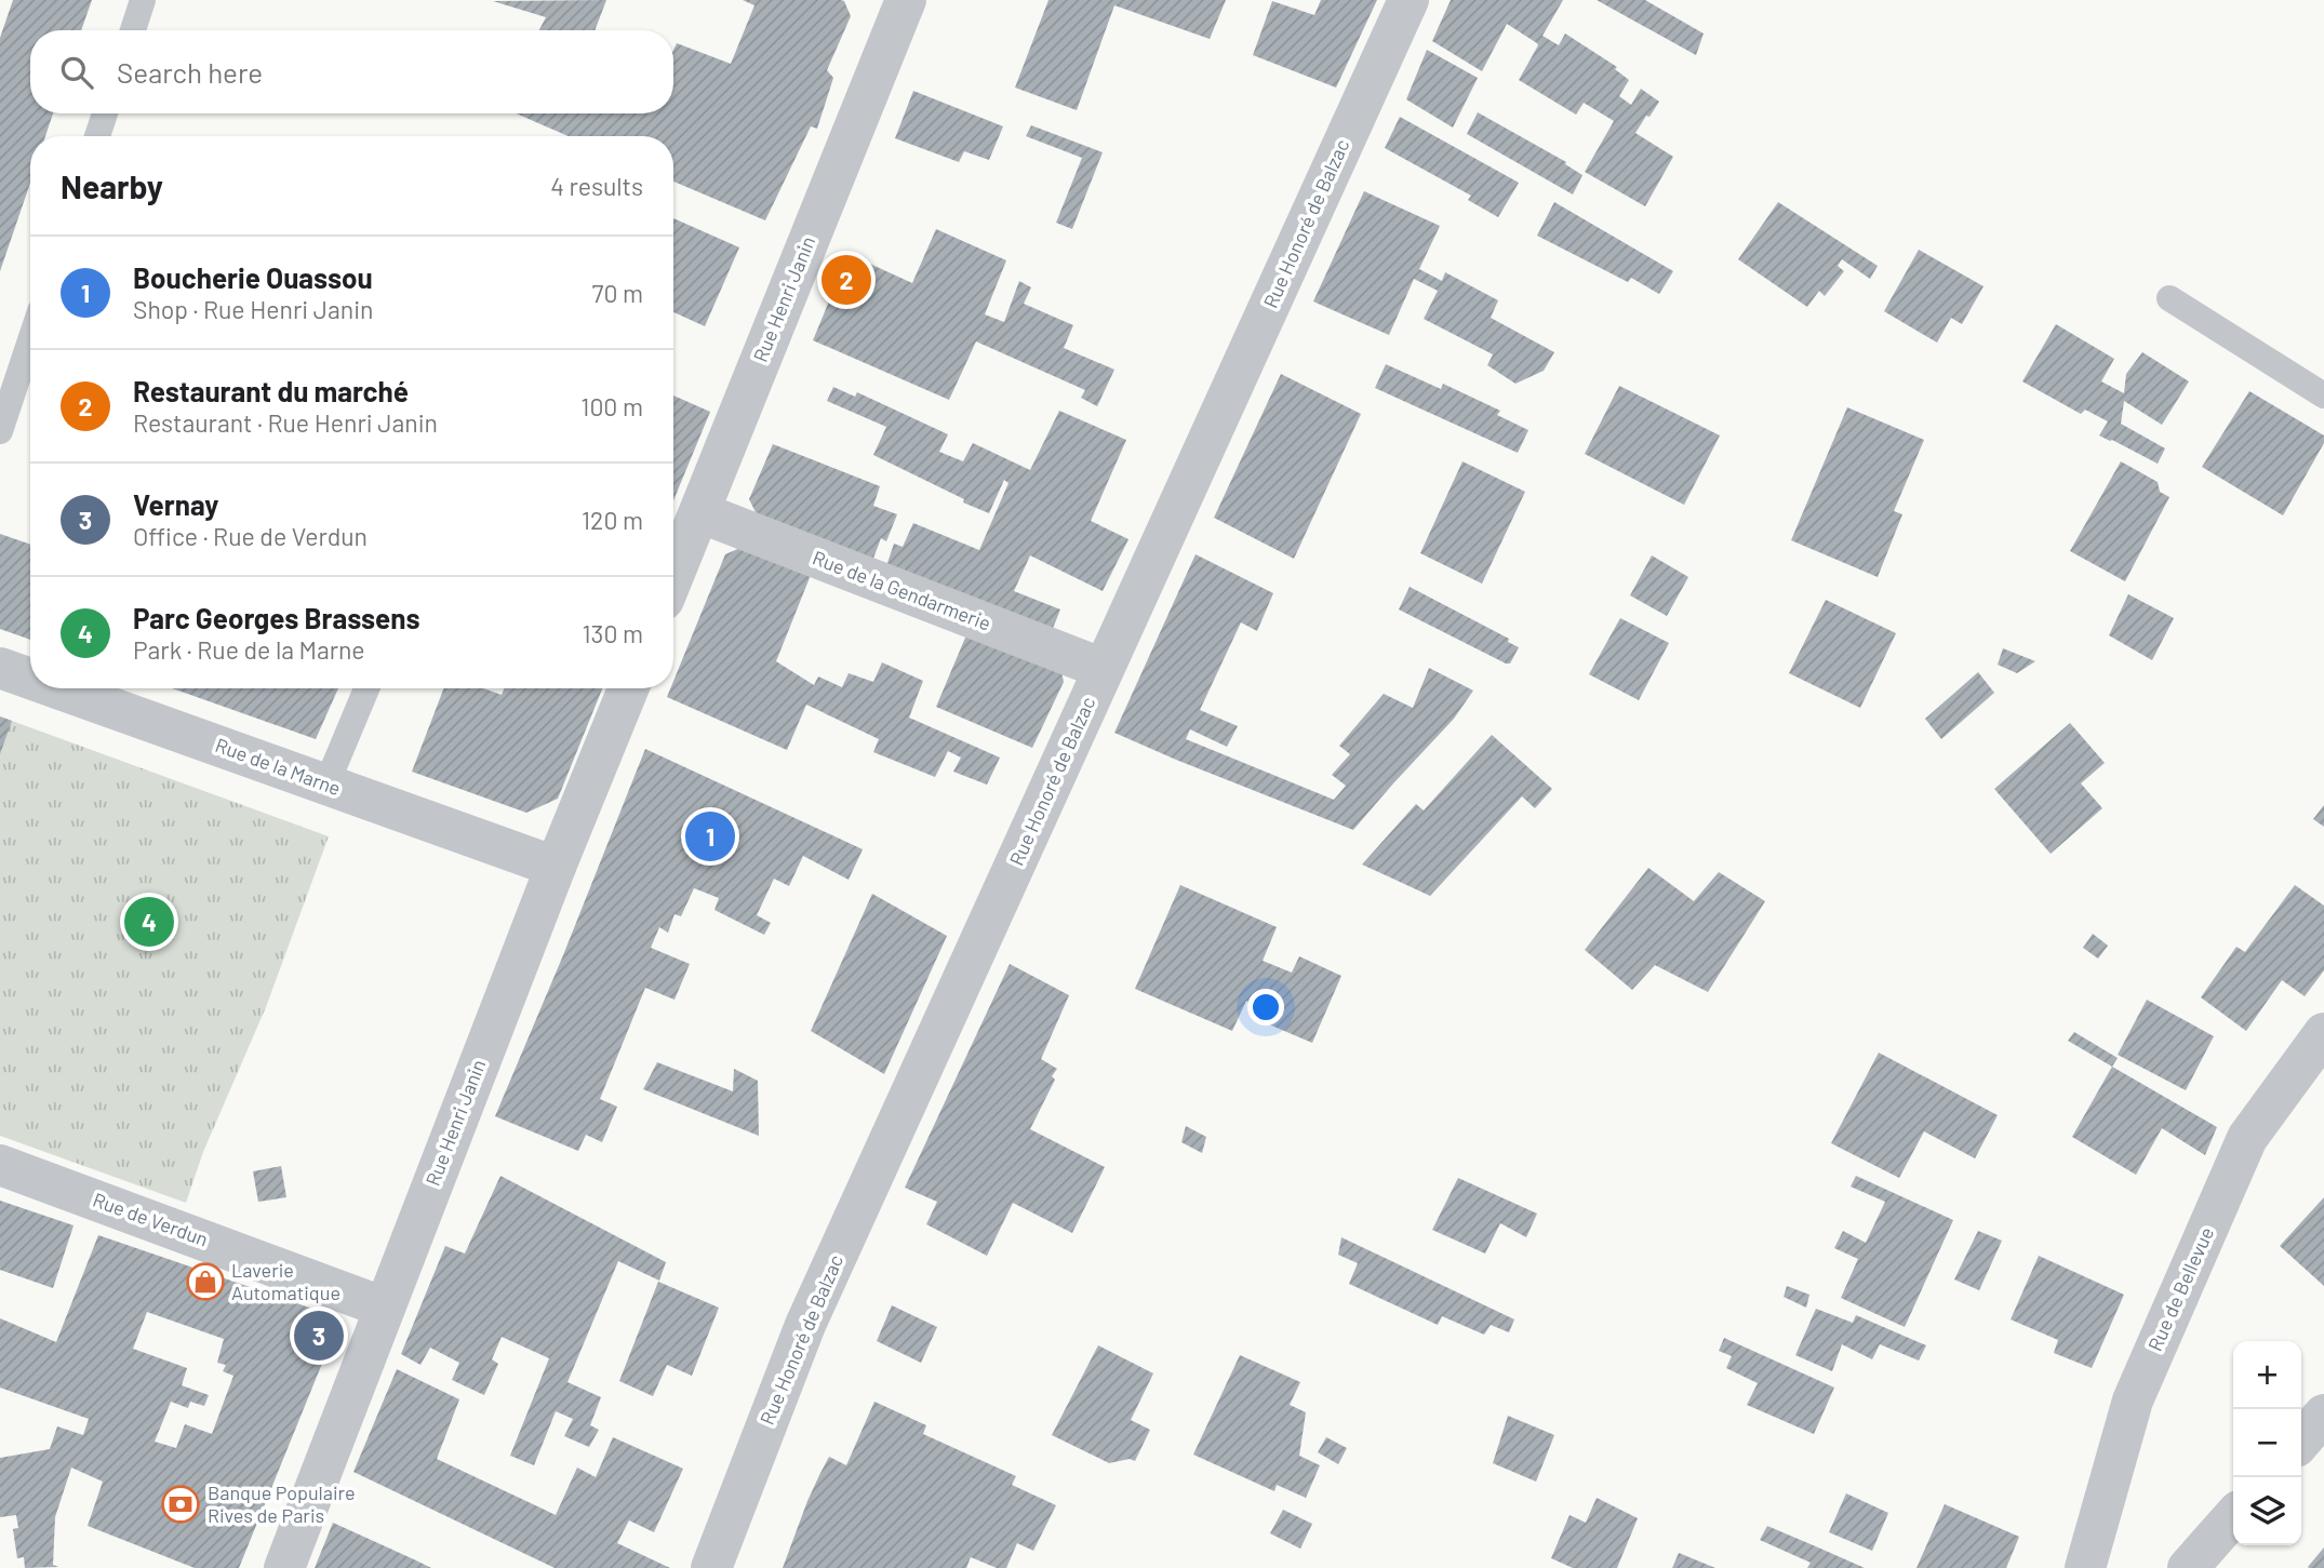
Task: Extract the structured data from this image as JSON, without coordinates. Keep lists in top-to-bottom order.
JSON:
{
  "streets": {
    "street": [
      "Rue Honoré de Balzac",
      "Rue Henri Janin",
      "Rue de la Gendarmerie",
      "Rue de la Marne",
      "Rue de Verdun",
      "Rue de Bellevue"
    ]
  },
  "crossings": [
    ["Rue Honoré de Balzac", "Rue de la Gendarmerie"],
    ["Rue Henri Janin", "Rue de la Gendarmerie"],
    ["Rue Henri Janin", "Rue de la Marne"],
    ["Rue Henri Janin", "Rue de Verdun"]
  ],
  "places": {
    "shop": ["Laverie Automatique"],
    "bank": ["Banque Populaire Rives de Paris"]
  },
  "page": {
    "search": "Search here",
    "heading": ["Nearby", "4 results"],
    "list": [
      {
        "mark": "1",
        "name": "Boucherie Ouassou",
        "note": "Shop · Rue Henri Janin",
        "value": "70 m"
      },
      {
        "mark": "2",
        "name": "Restaurant du marché",
        "note": "Restaurant · Rue Henri Janin",
        "value": "100 m"
      },
      {
        "mark": "3",
        "name": "Vernay",
        "note": "Office · Rue de Verdun",
        "value": "120 m"
      },
      {
        "mark": "4",
        "name": "Parc Georges Brassens",
        "note": "Park · Rue de la Marne",
        "value": "130 m"
      }
    ],
    "pins": [
      "2",
      "1",
      "4",
      "3"
    ],
    "map_buttons": ["+", "−"]
  }
}
